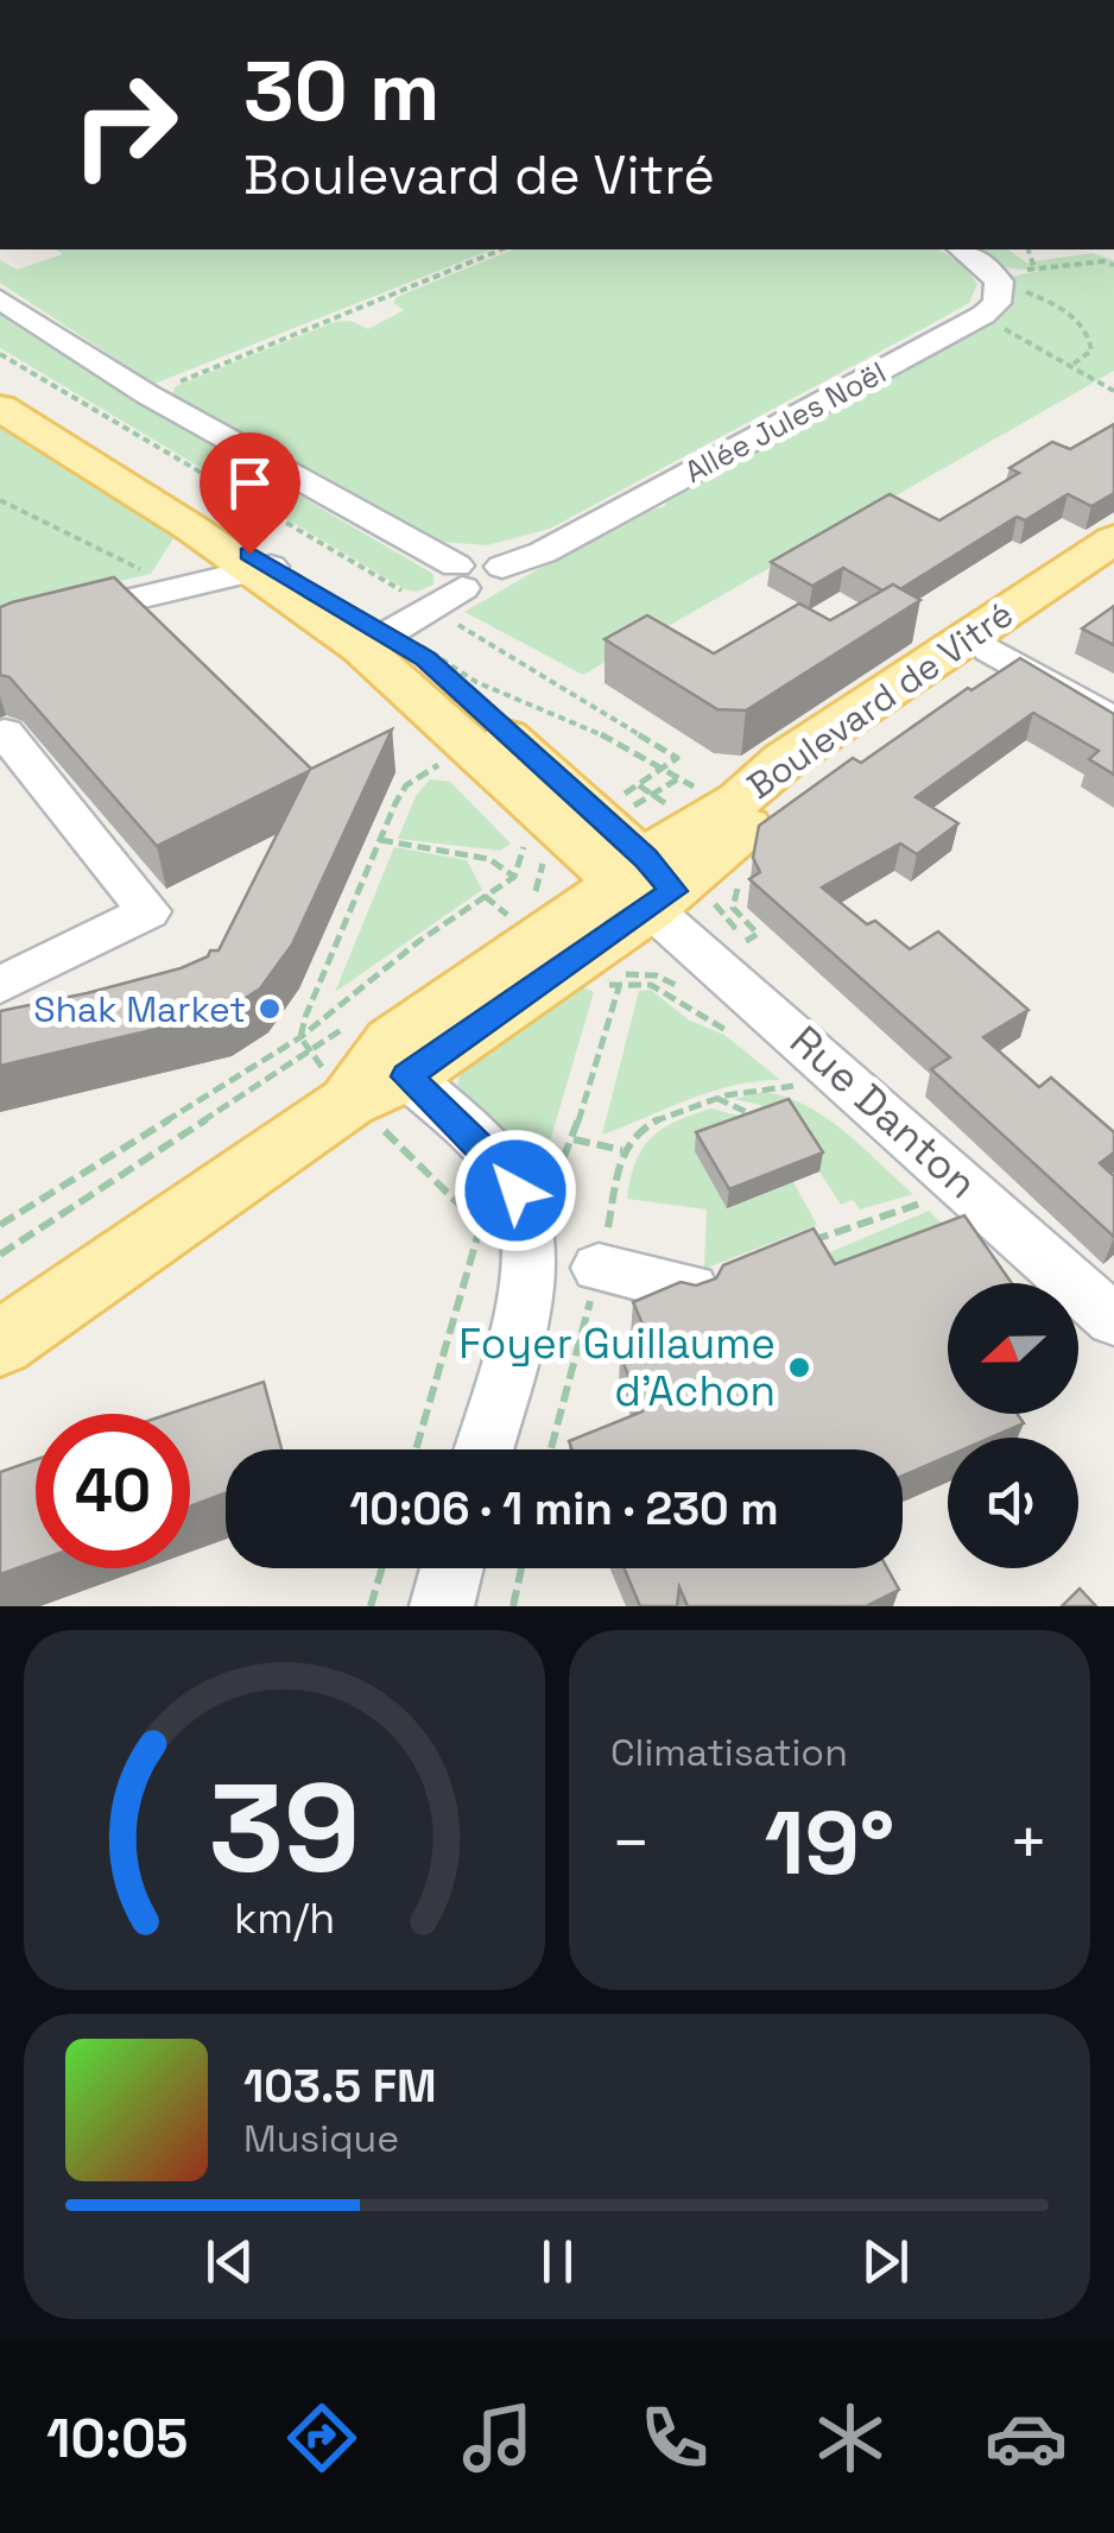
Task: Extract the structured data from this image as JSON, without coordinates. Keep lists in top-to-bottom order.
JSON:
{
  "streets": {
    "main road": ["Boulevard de Vitré"],
    "street": ["Allée Jules Noël", "Rue Danton"]
  },
  "crossings": [
    ["Boulevard de Vitré", "Rue Danton"]
  ],
  "places": ["Shak Market", "Foyer Guillaume d'Achon"],
  "north": "left",
  "page": {
    "turn": ["30 m", "Boulevard de Vitré"],
    "limit": "40",
    "trip": "10:06 · 1 min · 230 m",
    "tile": "Climatisation",
    "heat": ["−", "19°", "+"],
    "song": ["103.5 FM", "Musique"],
    "tabs": "10:05",
    "gauge": ["39", "km/h"]
  }
}
